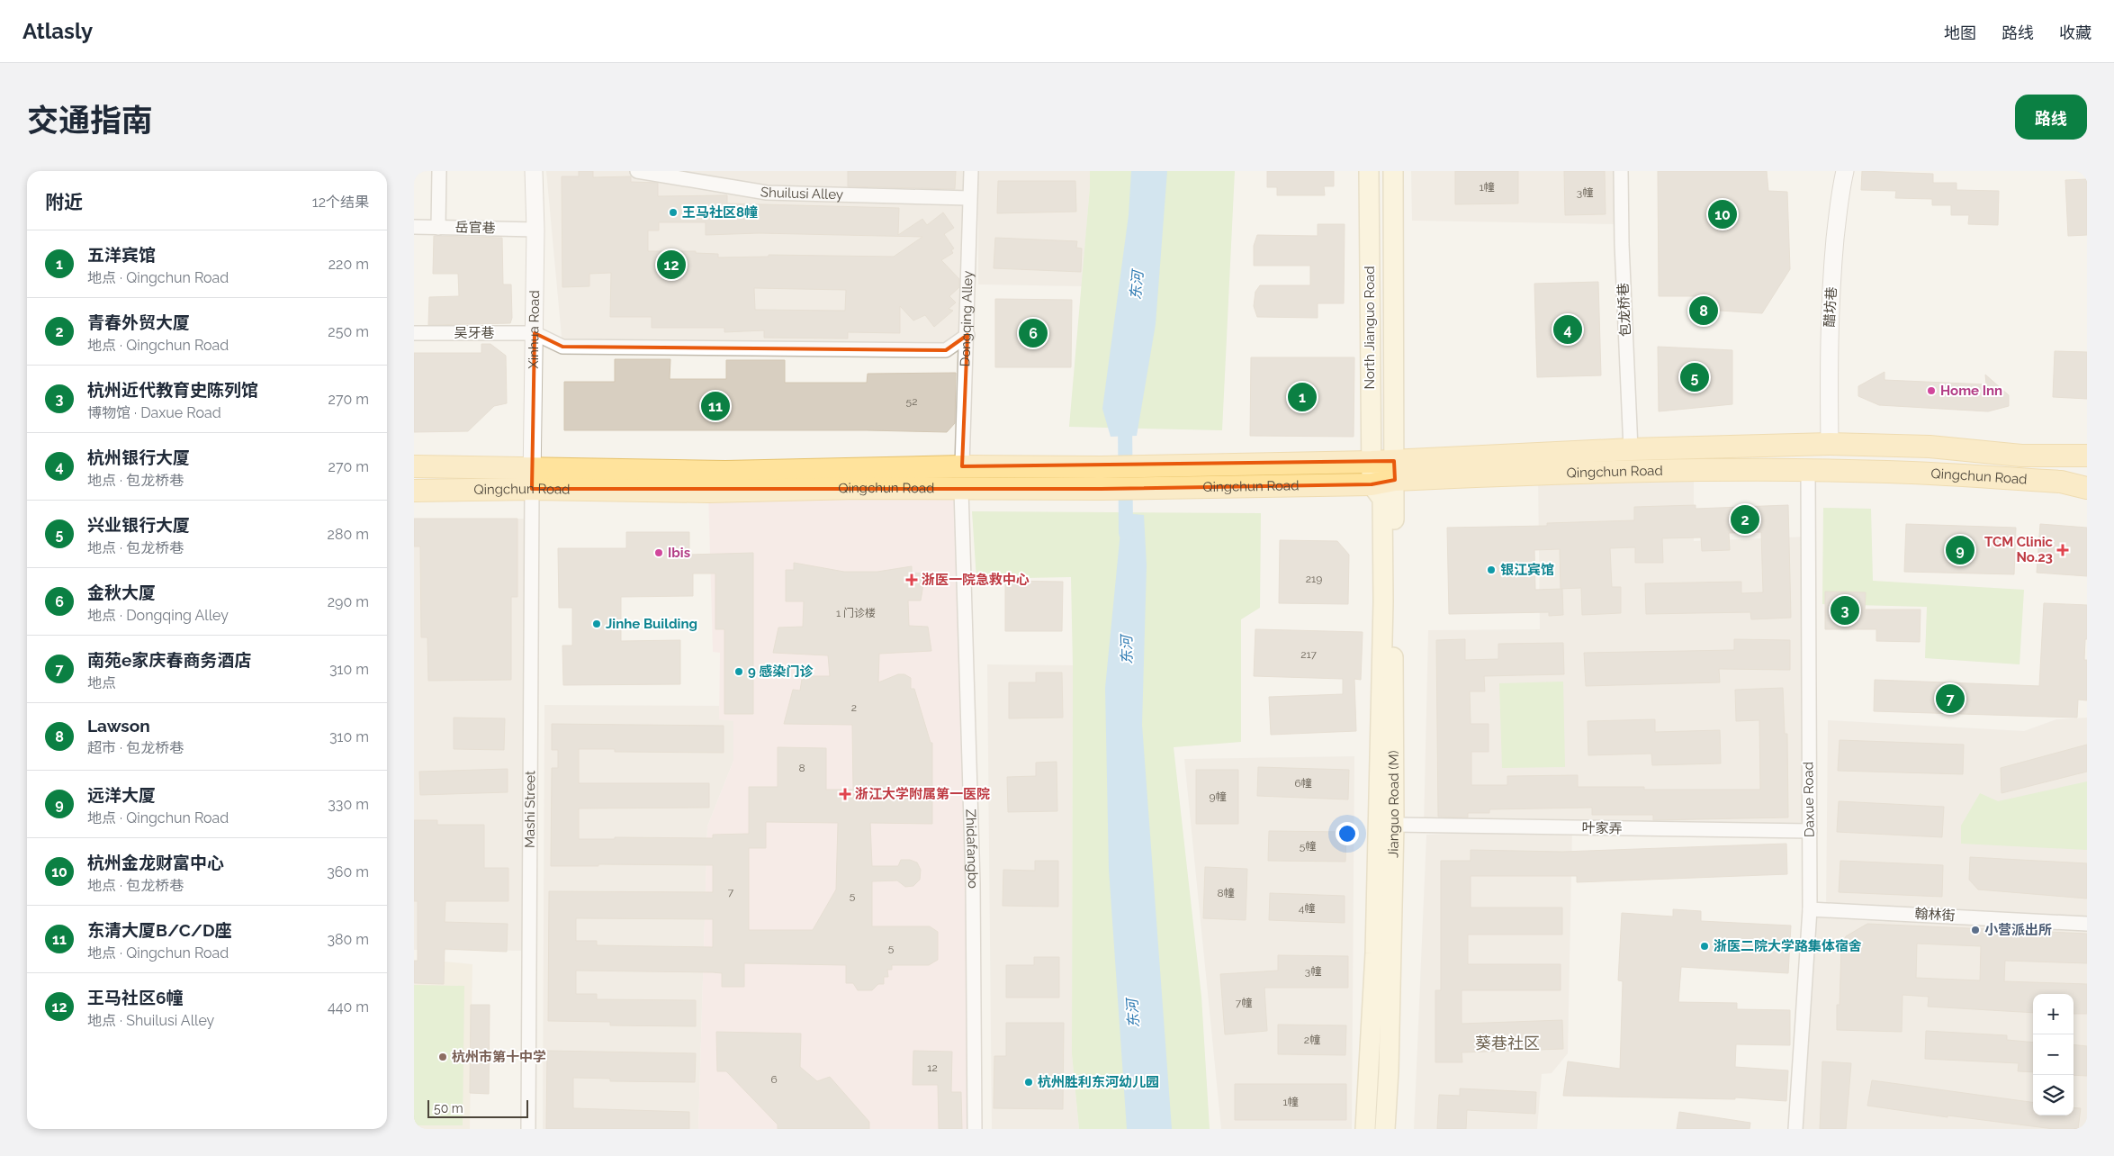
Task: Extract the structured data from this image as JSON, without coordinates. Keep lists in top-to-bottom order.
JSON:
{
  "streets": {
    "main road": ["North Jianguo Road", "Qingchun Road", "Jianguo Road (M)"],
    "street": [
      "Shuilusi Alley",
      "岳官巷",
      "醋坊巷",
      "包龙桥巷",
      "Dongqing Alley",
      "Xinhua Road",
      "吴牙巷",
      "Daxue Road",
      "Mashi Street",
      "叶家弄",
      "Zhidafangbo",
      "翰林街"
    ]
  },
  "crossings": [
    ["Shuilusi Alley", "Dongqing Alley"],
    ["岳官巷", "Xinhua Road"],
    ["醋坊巷", "Qingchun Road"],
    ["包龙桥巷", "Qingchun Road"],
    ["Dongqing Alley", "Qingchun Road"],
    ["North Jianguo Road", "Qingchun Road"],
    ["North Jianguo Road", "Jianguo Road (M)"],
    ["Xinhua Road", "吴牙巷"],
    ["Xinhua Road", "Qingchun Road"],
    ["Xinhua Road", "Mashi Street"],
    ["Qingchun Road", "Daxue Road"],
    ["Qingchun Road", "Jianguo Road (M)"],
    ["Qingchun Road", "Mashi Street"],
    ["Qingchun Road", "Zhidafangbo"],
    ["Daxue Road", "叶家弄"],
    ["Daxue Road", "翰林街"],
    ["Jianguo Road (M)", "叶家弄"]
  ],
  "districts": ["葵巷社区"],
  "water": ["东河"],
  "places": {
    "other": [
      "王马社区8幢",
      "Home Inn",
      "Ibis",
      "银江宾馆",
      "Jinhe Building",
      "9 感染门诊",
      "小营派出所",
      "浙医二院大学路集体宿舍",
      "杭州市第十中学",
      "杭州胜利东河幼儿园"
    ],
    "health": ["TCM Clinic No.23", "浙医一院急救中心", "浙江大学附属第一医院"]
  },
  "house_numbers": [
    "1幢",
    "3幢",
    "52",
    "219",
    "1 门诊楼",
    "217",
    "2",
    "8",
    "6幢",
    "9幢",
    "5幢",
    "7",
    "8幢",
    "5",
    "4幢",
    "5",
    "3幢",
    "7幢",
    "2幢",
    "12",
    "6",
    "1幢"
  ],
  "scale_bar": "50 m",
  "page": {
    "header": "Atlasly",
    "nav": ["地图", "路线", "收藏"],
    "title": "交通指南",
    "buttons": "路线",
    "heading": ["附近", "12个结果"],
    "pins": [
      "10",
      "12",
      "8",
      "4",
      "6",
      "5",
      "1",
      "11",
      "2",
      "9",
      "3",
      "7"
    ],
    "list": [
      {
        "mark": "1",
        "name": "五洋宾馆",
        "note": "地点 · Qingchun Road",
        "value": "220 m"
      },
      {
        "mark": "2",
        "name": "青春外贸大厦",
        "note": "地点 · Qingchun Road",
        "value": "250 m"
      },
      {
        "mark": "3",
        "name": "杭州近代教育史陈列馆",
        "note": "博物馆 · Daxue Road",
        "value": "270 m"
      },
      {
        "mark": "4",
        "name": "杭州银行大厦",
        "note": "地点 · 包龙桥巷",
        "value": "270 m"
      },
      {
        "mark": "5",
        "name": "兴业银行大厦",
        "note": "地点 · 包龙桥巷",
        "value": "280 m"
      },
      {
        "mark": "6",
        "name": "金秋大厦",
        "note": "地点 · Dongqing Alley",
        "value": "290 m"
      },
      {
        "mark": "7",
        "name": "南苑e家庆春商务酒店",
        "note": "地点",
        "value": "310 m"
      },
      {
        "mark": "8",
        "name": "Lawson",
        "note": "超市 · 包龙桥巷",
        "value": "310 m"
      },
      {
        "mark": "9",
        "name": "远洋大厦",
        "note": "地点 · Qingchun Road",
        "value": "330 m"
      },
      {
        "mark": "10",
        "name": "杭州金龙财富中心",
        "note": "地点 · 包龙桥巷",
        "value": "360 m"
      },
      {
        "mark": "11",
        "name": "东清大厦B/C/D座",
        "note": "地点 · Qingchun Road",
        "value": "380 m"
      },
      {
        "mark": "12",
        "name": "王马社区6幢",
        "note": "地点 · Shuilusi Alley",
        "value": "440 m"
      }
    ],
    "map_buttons": ["+", "−"],
    "scale": "50 m"
  }
}
